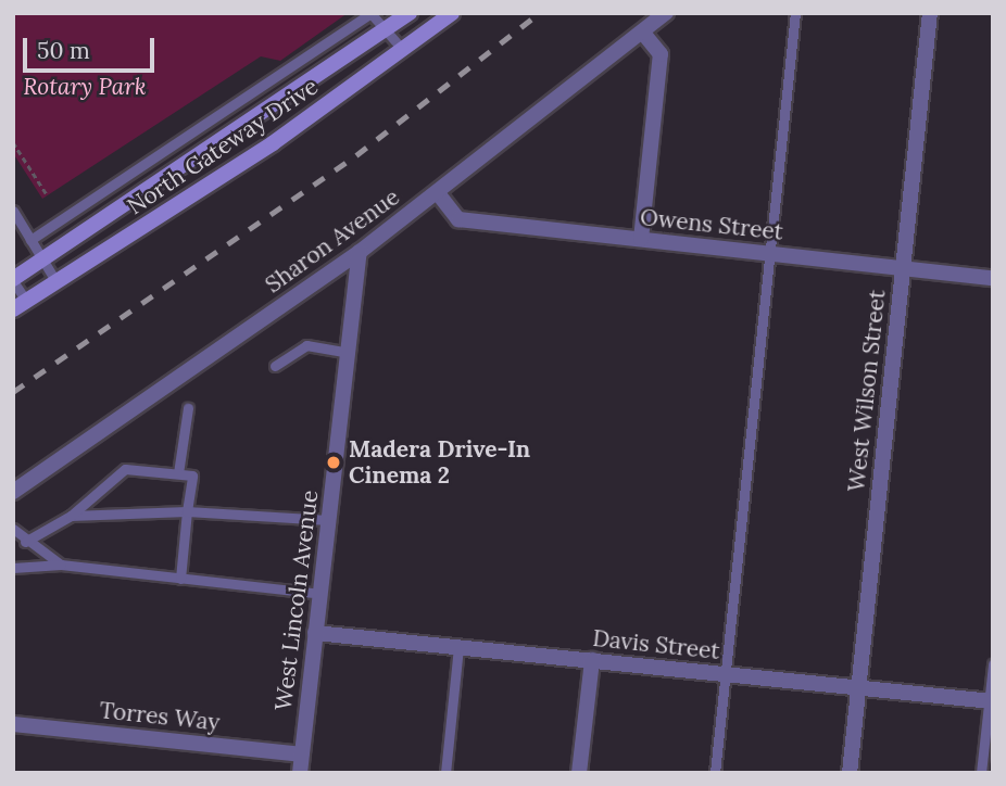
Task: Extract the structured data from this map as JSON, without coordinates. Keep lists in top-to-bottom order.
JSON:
{
  "streets": {
    "main road": ["North Gateway Drive"],
    "street": [
      "Owens Street",
      "Sharon Avenue",
      "West Wilson Street",
      "West Lincoln Avenue",
      "Davis Street",
      "Torres Way"
    ]
  },
  "crossings": [
    ["Owens Street", "Sharon Avenue"],
    ["Owens Street", "West Wilson Street"],
    ["Sharon Avenue", "West Lincoln Avenue"],
    ["West Wilson Street", "Davis Street"],
    ["West Lincoln Avenue", "Davis Street"],
    ["West Lincoln Avenue", "Torres Way"]
  ],
  "parks": ["Rotary Park"],
  "places": ["Madera Drive-In Cinema 2"],
  "scale_bar": "50 m"
}
